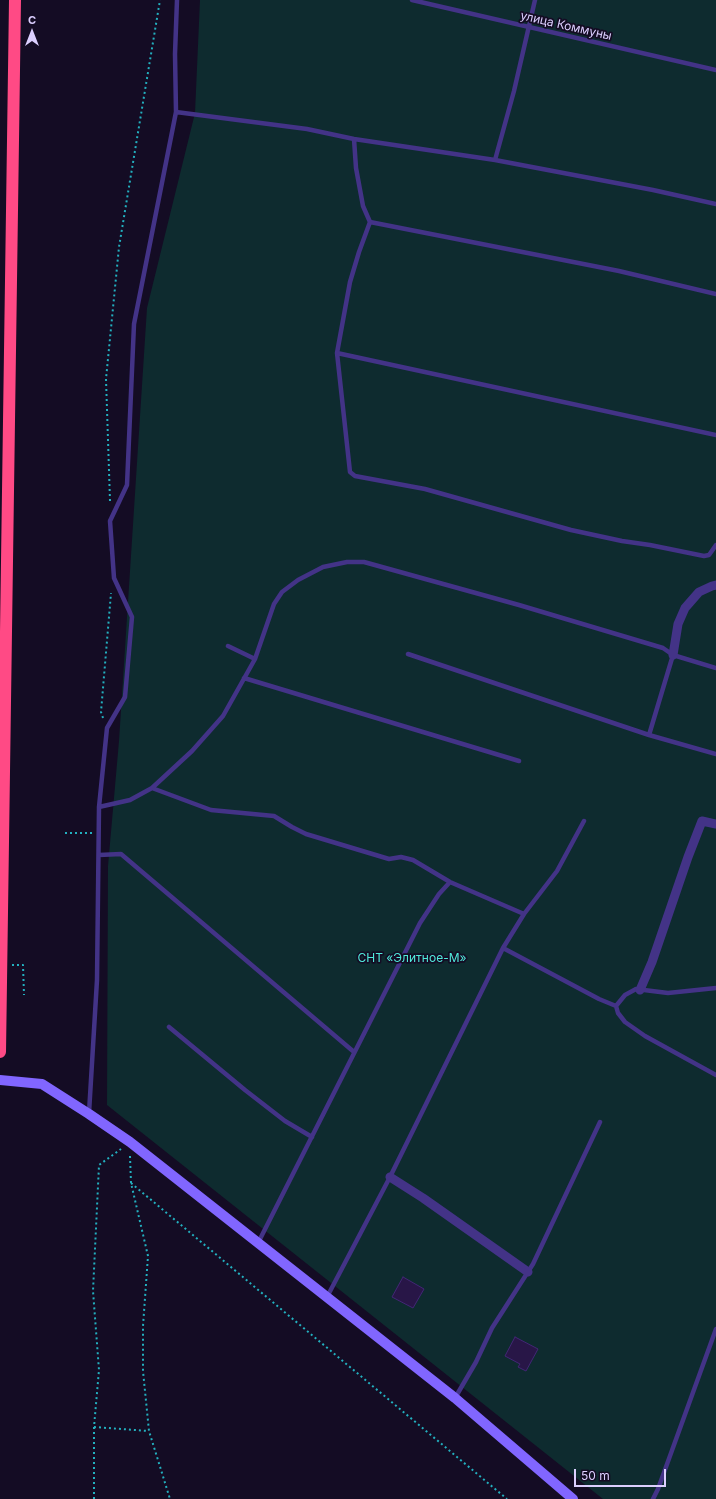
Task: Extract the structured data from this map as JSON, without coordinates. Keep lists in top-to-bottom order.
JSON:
{
  "streets": {
    "lane": ["улица Коммуны"]
  },
  "parks": ["СНТ «Элитное-М»"],
  "scale_bar": "50 m",
  "north": "top"
}
